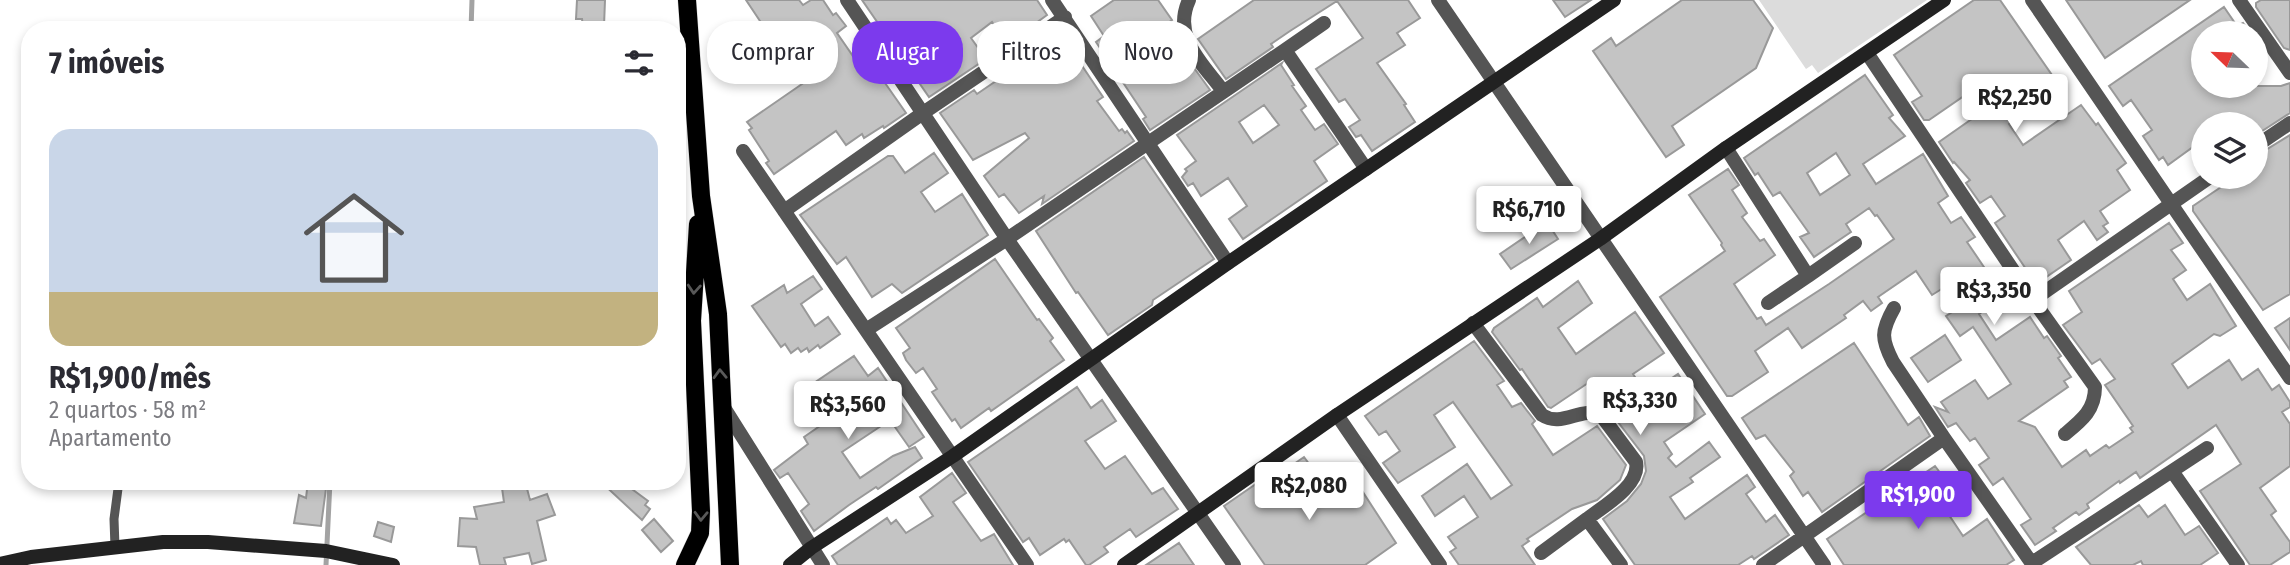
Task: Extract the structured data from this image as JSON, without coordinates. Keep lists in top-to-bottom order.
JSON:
{
  "north": "top left",
  "page": {
    "chip": [
      "Comprar",
      "Alugar",
      "Filtros",
      "Novo"
    ],
    "heading": "7 imóveis",
    "price": [
      "R$2,250",
      "R$6,710",
      "R$3,350",
      "R$3,330",
      "R$3,560",
      "R$2,080",
      "R$1,900"
    ],
    "list": [
      {
        "name": "R$1,900/mês",
        "note": "2 quartos · 58 m² · Apartamento"
      }
    ]
  }
}
